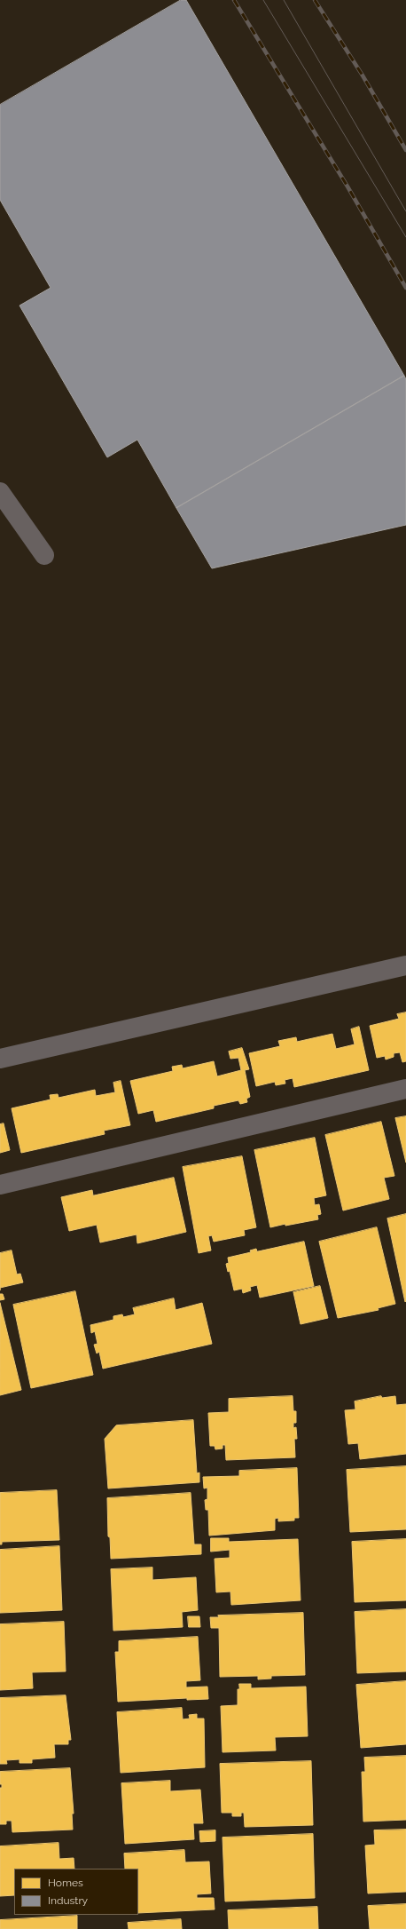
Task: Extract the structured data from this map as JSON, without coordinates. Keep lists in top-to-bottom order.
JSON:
{
  "legend": ["Homes", "Industry"]
}
